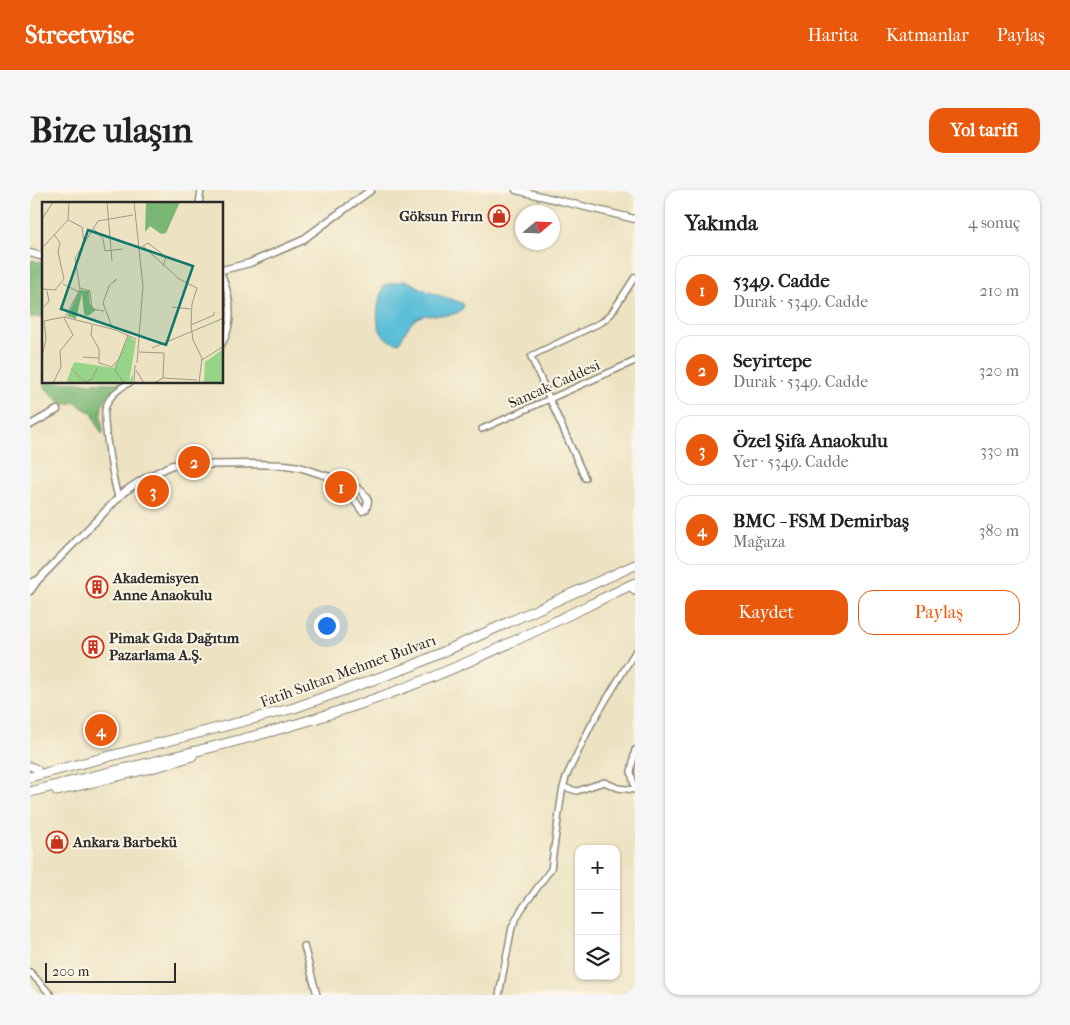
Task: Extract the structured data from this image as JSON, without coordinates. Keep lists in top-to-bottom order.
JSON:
{
  "streets": {
    "highway": ["Fatih Sultan Mehmet Bulvarı"],
    "street": ["Sancak Caddesi"]
  },
  "places": {
    "shop": ["Göksun Fırın", "Ankara Barbekü"],
    "building": ["Akademisyen Anne Anaokulu", "Pimak Gıda Dağıtım Pazarlama A.Ş."]
  },
  "scale_bar": "200 m",
  "north": "right",
  "page": {
    "header": "Streetwise",
    "nav": ["Harita", "Katmanlar", "Paylaş"],
    "buttons": [
      "Yol tarifi",
      ["Kaydet", "Paylaş"]
    ],
    "title": "Bize ulaşın",
    "heading": ["Yakında", "4 sonuç"],
    "list": [
      {
        "mark": "1",
        "name": "5349. Cadde",
        "note": "Durak · 5349. Cadde",
        "value": "210 m"
      },
      {
        "mark": "2",
        "name": "Seyirtepe",
        "note": "Durak · 5349. Cadde",
        "value": "320 m"
      },
      {
        "mark": "3",
        "name": "Özel Şifa Anaokulu",
        "note": "Yer · 5349. Cadde",
        "value": "330 m"
      },
      {
        "mark": "4",
        "name": "BMC - FSM Demirbaş",
        "note": "Mağaza",
        "value": "380 m"
      }
    ],
    "pins": [
      "2",
      "1",
      "3",
      "4"
    ],
    "map_buttons": ["+", "−"],
    "scale": "200 m"
  }
}
